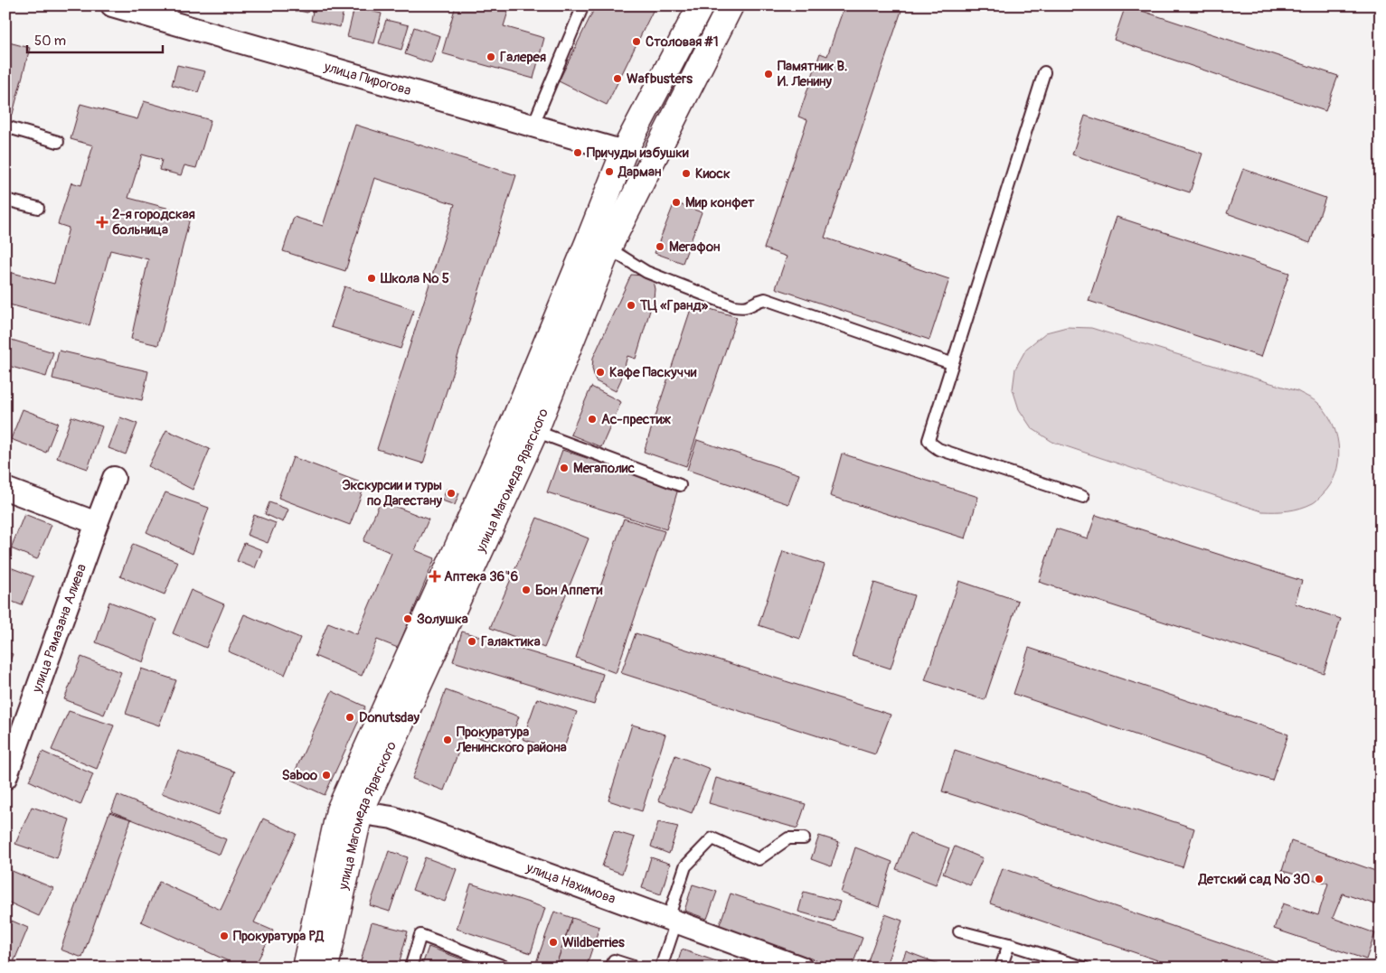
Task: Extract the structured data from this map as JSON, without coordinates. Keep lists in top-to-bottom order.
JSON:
{
  "streets": {
    "main road": ["улица Магомеда Ярагского"],
    "street": ["улица Пирогова", "улица Рамазана Алиева", "улица Нахимова"]
  },
  "crossings": [
    ["улица Пирогова", "улица Магомеда Ярагского"],
    ["улица Магомеда Ярагского", "улица Нахимова"]
  ],
  "places": {
    "other": [
      "Столовая #1",
      "Галерея",
      "Памятник В. И. Ленину",
      "Wafbusters",
      "Причуды избушки",
      "Дарман",
      "Киоск",
      "Мир конфет",
      "Мегафон",
      "Школа № 5",
      "ТЦ «Гранд»",
      "Кафе Паскуччи",
      "Ас-престиж",
      "Мегаполис",
      "Экскурсии и туры по Дагестану",
      "Бон Аппети",
      "Золушка",
      "Галактика",
      "Donutsday",
      "Прокуратура Ленинского района",
      "Saboo",
      "Детский сад № 30",
      "Прокуратура РД",
      "Wildberries"
    ],
    "health": ["2-я городская больница", "Аптека 36\"6"]
  },
  "scale_bar": "50 m"
}
